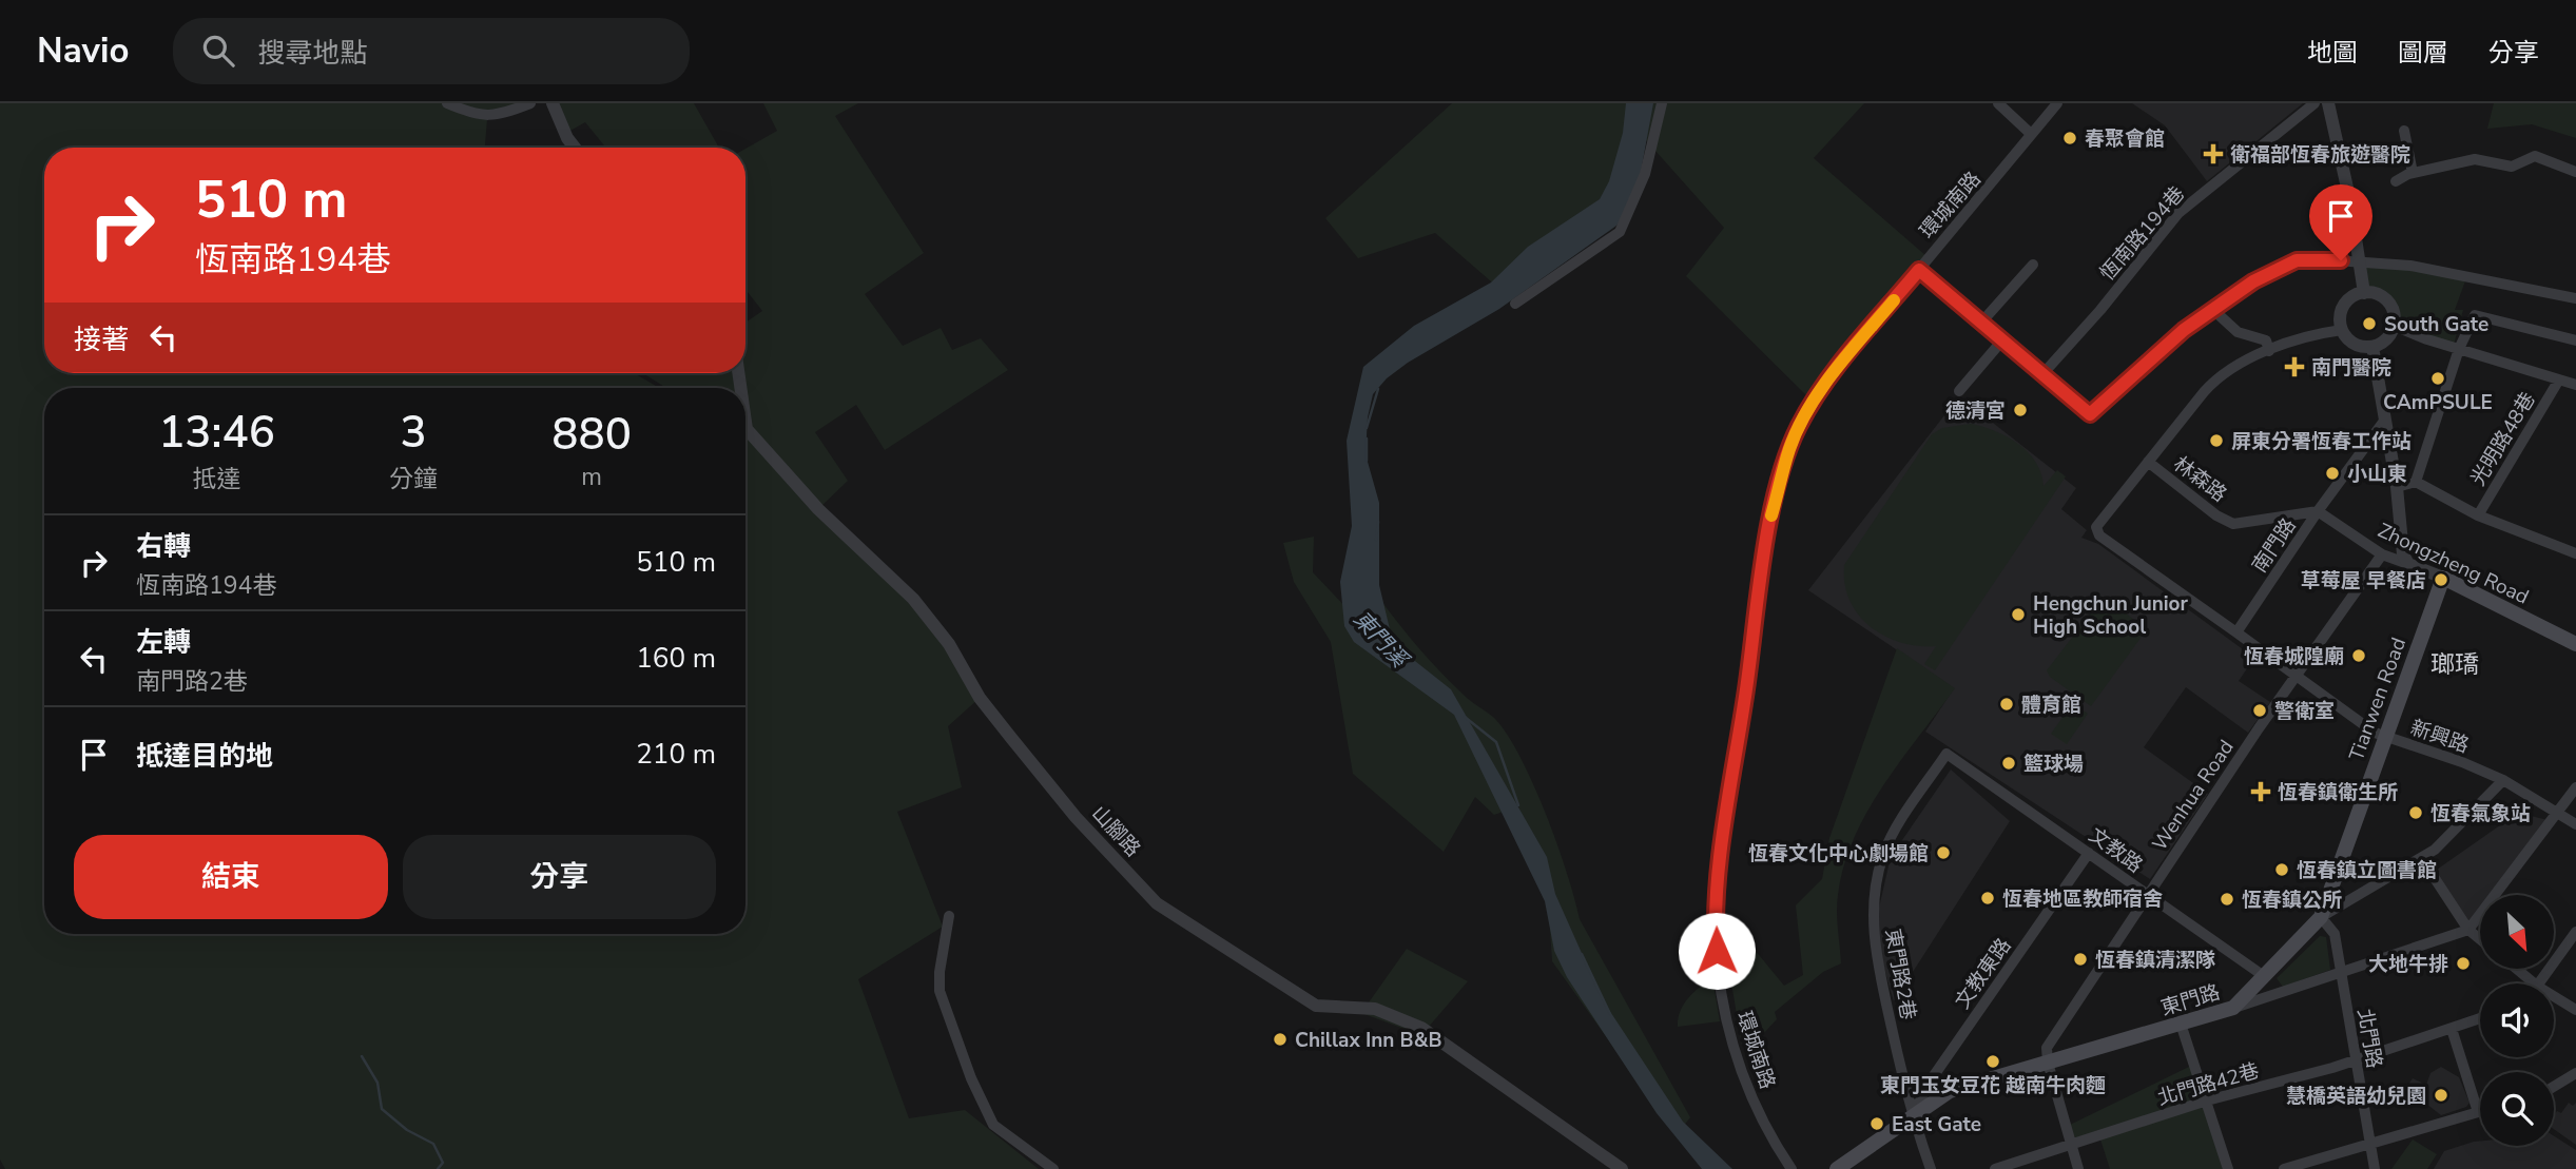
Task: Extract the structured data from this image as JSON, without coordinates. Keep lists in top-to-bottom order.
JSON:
{
  "streets": {
    "main road": ["Zhongzheng Road", "Tianwen Road", "東門路"],
    "street": [
      "環城南路",
      "恆南路194巷",
      "光明路48巷",
      "林森路",
      "南門路",
      "新興路",
      "Wenhua Road",
      "山腳路",
      "文教路",
      "文教東路",
      "東門路2巷",
      "北門路",
      "北門路42巷"
    ]
  },
  "crossings": [
    ["林森路", "南門路"],
    ["林森路", "Zhongzheng Road"],
    ["南門路", "Zhongzheng Road"],
    ["Zhongzheng Road", "Tianwen Road"],
    ["Zhongzheng Road", "Wenhua Road"],
    ["Tianwen Road", "新興路"],
    ["Tianwen Road", "東門路"],
    ["Tianwen Road", "北門路"],
    ["新興路", "Wenhua Road"],
    ["新興路", "東門路"],
    ["Wenhua Road", "文教路"],
    ["Wenhua Road", "東門路"],
    ["文教路", "文教東路"],
    ["文教路", "東門路2巷"],
    ["文教路", "東門路"],
    ["文教東路", "東門路2巷"],
    ["文教東路", "東門路"],
    ["東門路2巷", "東門路"],
    ["東門路", "北門路"],
    ["北門路", "北門路42巷"]
  ],
  "districts": ["瑯𤩝"],
  "water": ["東門溪"],
  "places": {
    "other": [
      "春聚會館",
      "South Gate",
      "CAmPSULE",
      "德清宮",
      "屏東分署恆春工作站",
      "小山東",
      "草莓屋 早餐店",
      "Hengchun Junior High School",
      "恆春城隍廟",
      "體育館",
      "警衛室",
      "籃球場",
      "恆春氣象站",
      "恆春文化中心劇場館",
      "恆春鎮立圖書館",
      "恆春地區教師宿舍",
      "恆春鎮公所",
      "恆春鎮清潔隊",
      "大地牛排",
      "Chillax Inn B&B",
      "東門玉女豆花 越南牛肉麵",
      "慧橋英語幼兒園",
      "East Gate"
    ],
    "health": ["衛福部恆春旅遊醫院", "南門醫院", "恆春鎮衛生所"]
  },
  "north": "bottom right",
  "page": {
    "header": "Navio",
    "search": "搜尋地點",
    "nav": ["地圖", "圖層", "分享"],
    "turn": ["510 m", "恆南路194巷"],
    "then": "接著",
    "eta": [
      "13:46",
      "抵達",
      "3",
      "分鐘",
      "880",
      "m"
    ],
    "list": [
      {
        "name": "右轉",
        "note": "恆南路194巷",
        "value": "510 m"
      },
      {
        "name": "左轉",
        "note": "南門路2巷",
        "value": "160 m"
      },
      {
        "name": "抵達目的地",
        "value": "210 m"
      }
    ],
    "buttons": ["結束", "分享"]
  }
}
